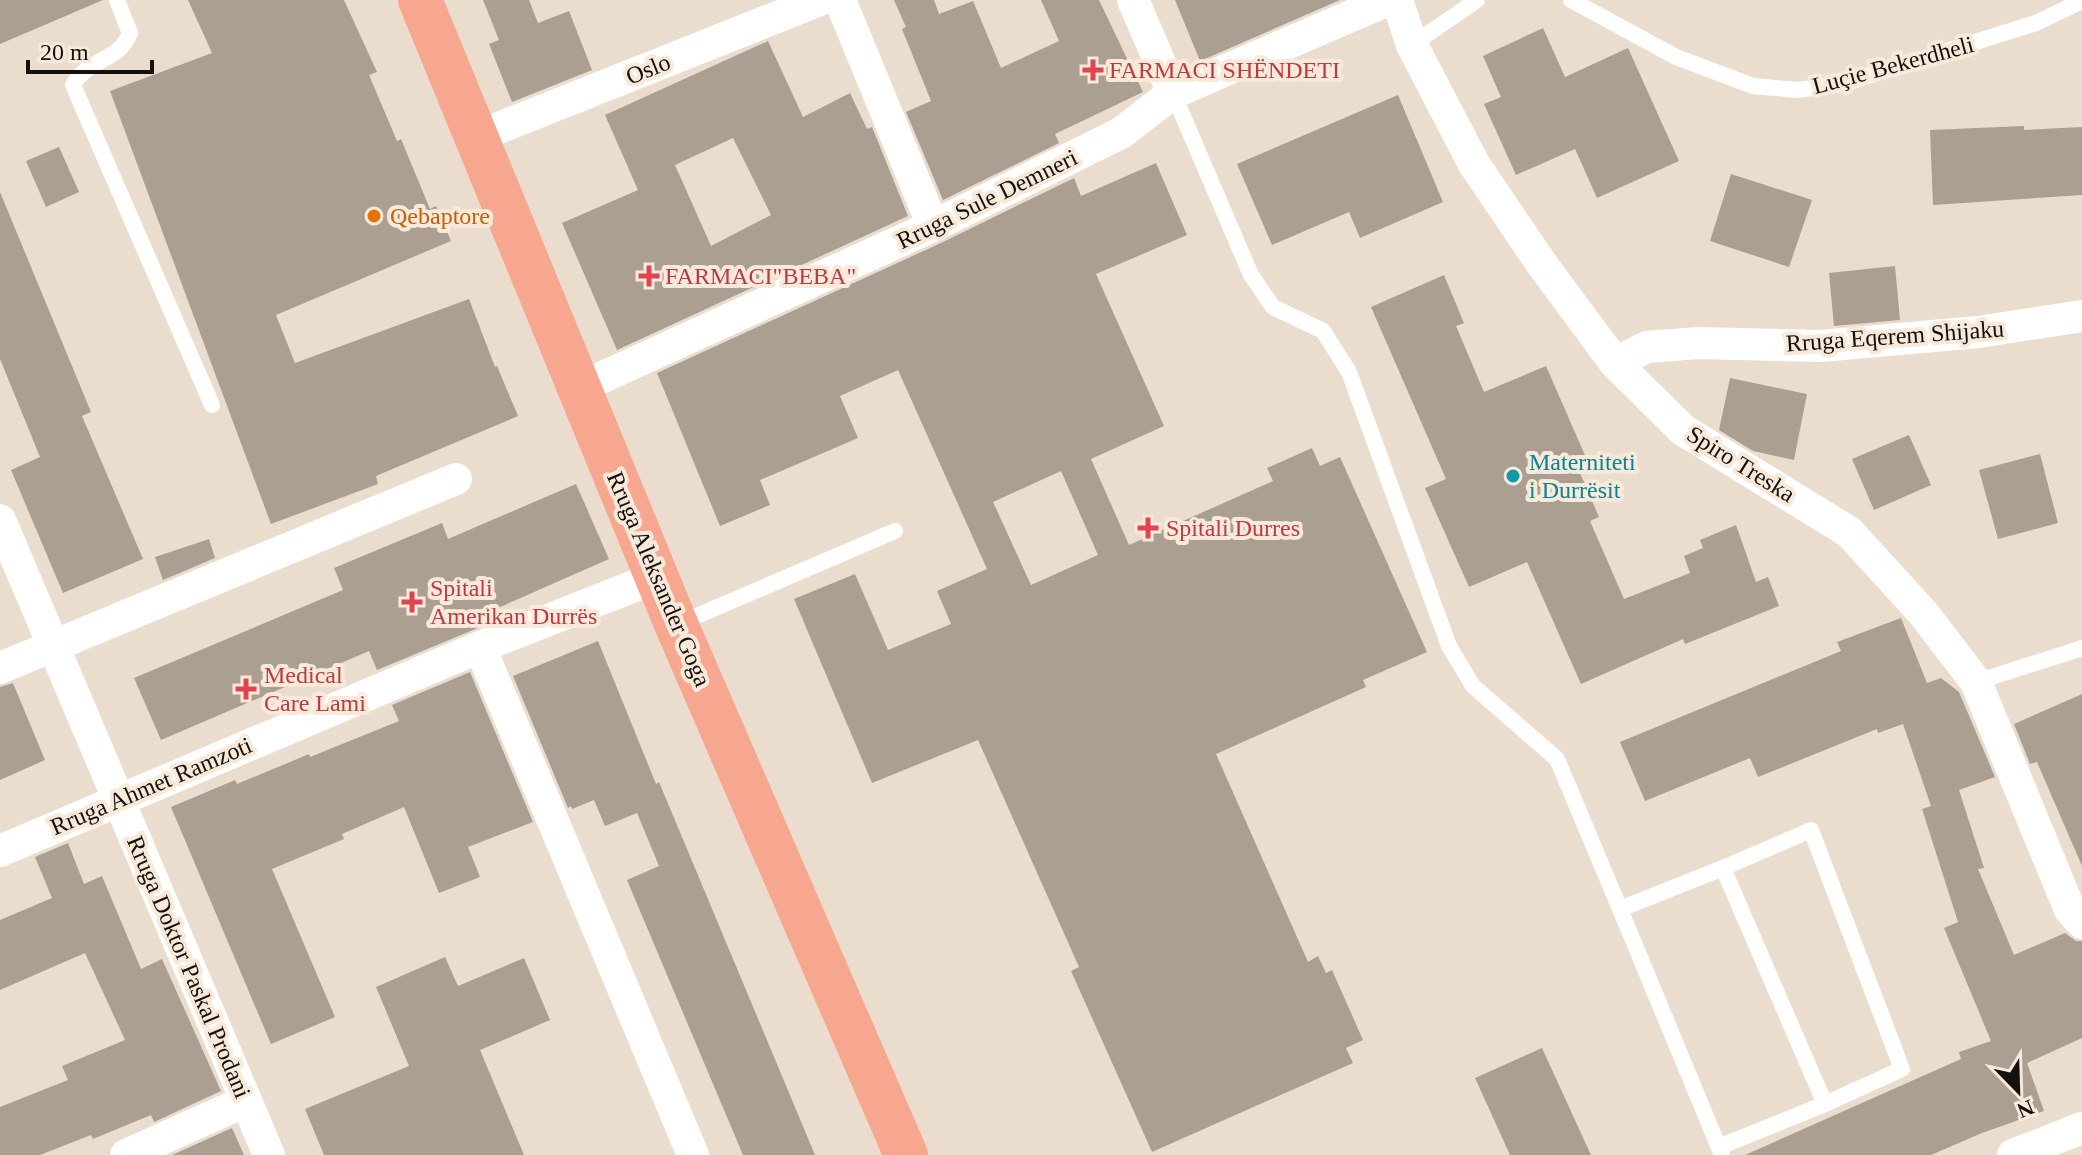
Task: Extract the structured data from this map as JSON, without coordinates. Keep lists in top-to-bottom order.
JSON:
{
  "streets": {
    "main road": ["Rruga Aleksander Goga"],
    "street": [
      "Oslo",
      "Rruga Sule Demneri",
      "Rruga Eqerem Shijaku",
      "Spiro Treska",
      "Rruga Ahmet Ramzoti",
      "Rruga Doktor Paskal Prodani"
    ],
    "lane": ["Luçie Bekerdheli"]
  },
  "crossings": [
    ["Oslo", "Rruga Aleksander Goga"],
    ["Rruga Sule Demneri", "Rruga Aleksander Goga"],
    ["Rruga Eqerem Shijaku", "Spiro Treska"],
    ["Rruga Aleksander Goga", "Rruga Ahmet Ramzoti"],
    ["Rruga Ahmet Ramzoti", "Rruga Doktor Paskal Prodani"]
  ],
  "places": {
    "health": [
      "FARMACI SHËNDETI",
      "FARMACI\"BEBA\"",
      "Spitali Durres",
      "Spitali Amerikan Durrës",
      "Medical Care Lami"
    ],
    "other": ["Qebaptore", "Materniteti i Durrësit"]
  },
  "scale_bar": "20 m",
  "north": "bottom right"
}
